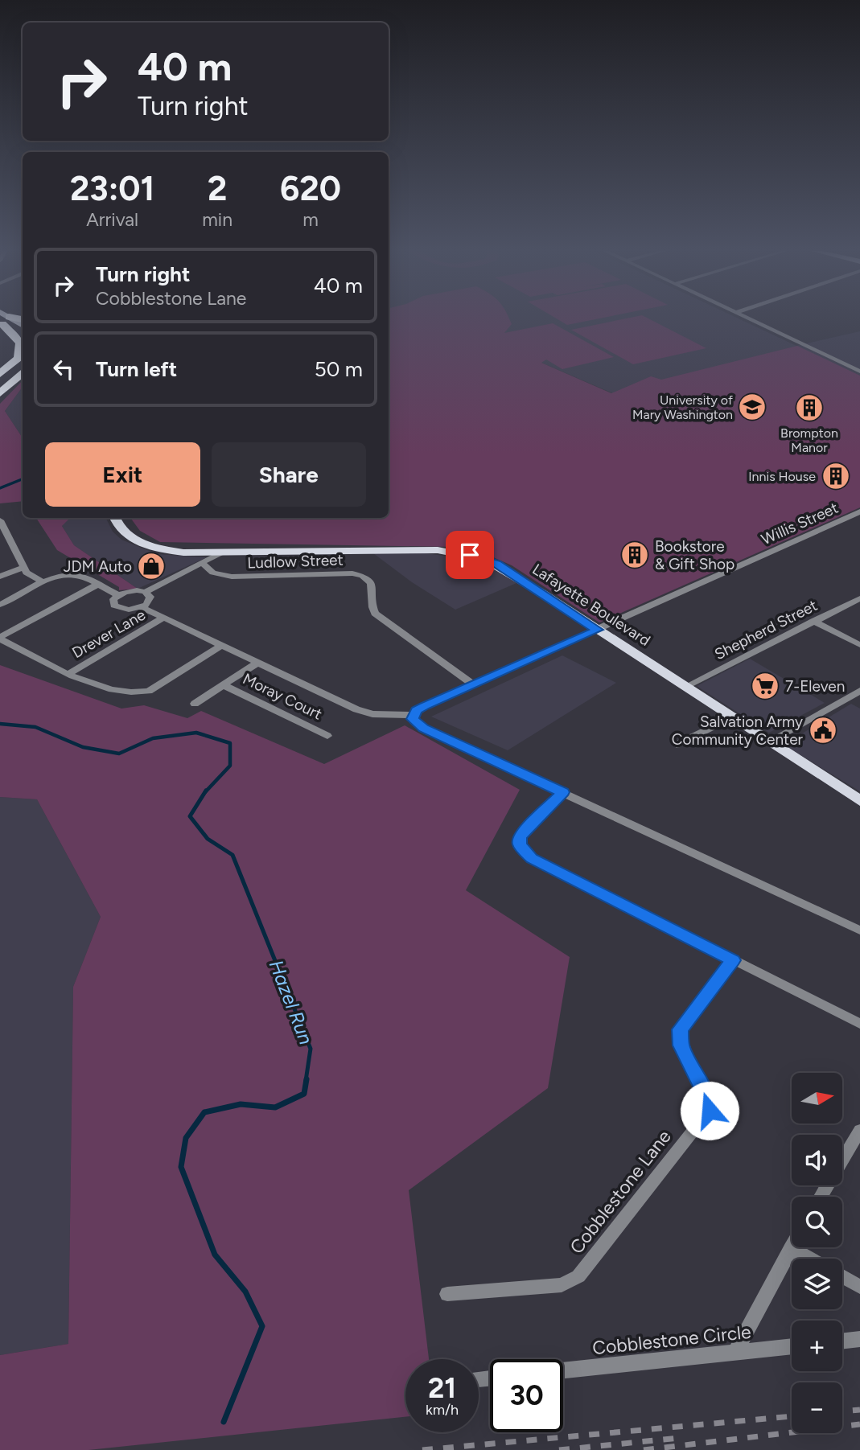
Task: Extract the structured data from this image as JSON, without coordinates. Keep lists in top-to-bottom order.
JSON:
{
  "streets": {
    "main road": ["Lafayette Boulevard"],
    "street": [
      "Willis Street",
      "Ludlow Street",
      "Shepherd Street",
      "Drever Lane",
      "Moray Court",
      "Cobblestone Lane",
      "Cobblestone Circle"
    ]
  },
  "crossings": [
    ["Willis Street", "Ludlow Street"],
    ["Willis Street", "Lafayette Boulevard"],
    ["Lafayette Boulevard", "Shepherd Street"]
  ],
  "water": ["Hazel Run"],
  "places": {
    "school or university": ["University of Mary Washington"],
    "building": ["Brompton Manor", "Innis House", "Bookstore & Gift Shop"],
    "shop": ["JDM Auto"],
    "supermarket": ["7-Eleven"],
    "public building": ["Salvation Army Community Center"]
  },
  "north": "right",
  "page": {
    "turn": ["40 m", "Turn right"],
    "eta": [
      "23:01",
      "Arrival",
      "2",
      "min",
      "620",
      "m"
    ],
    "list": [
      {
        "name": "Turn right",
        "note": "Cobblestone Lane",
        "value": "40 m"
      },
      {
        "name": "Turn left",
        "value": "50 m"
      }
    ],
    "buttons": ["Exit", "Share"],
    "map_buttons": ["+", "−"],
    "speed": "21 km/h",
    "limit": "30"
  }
}
